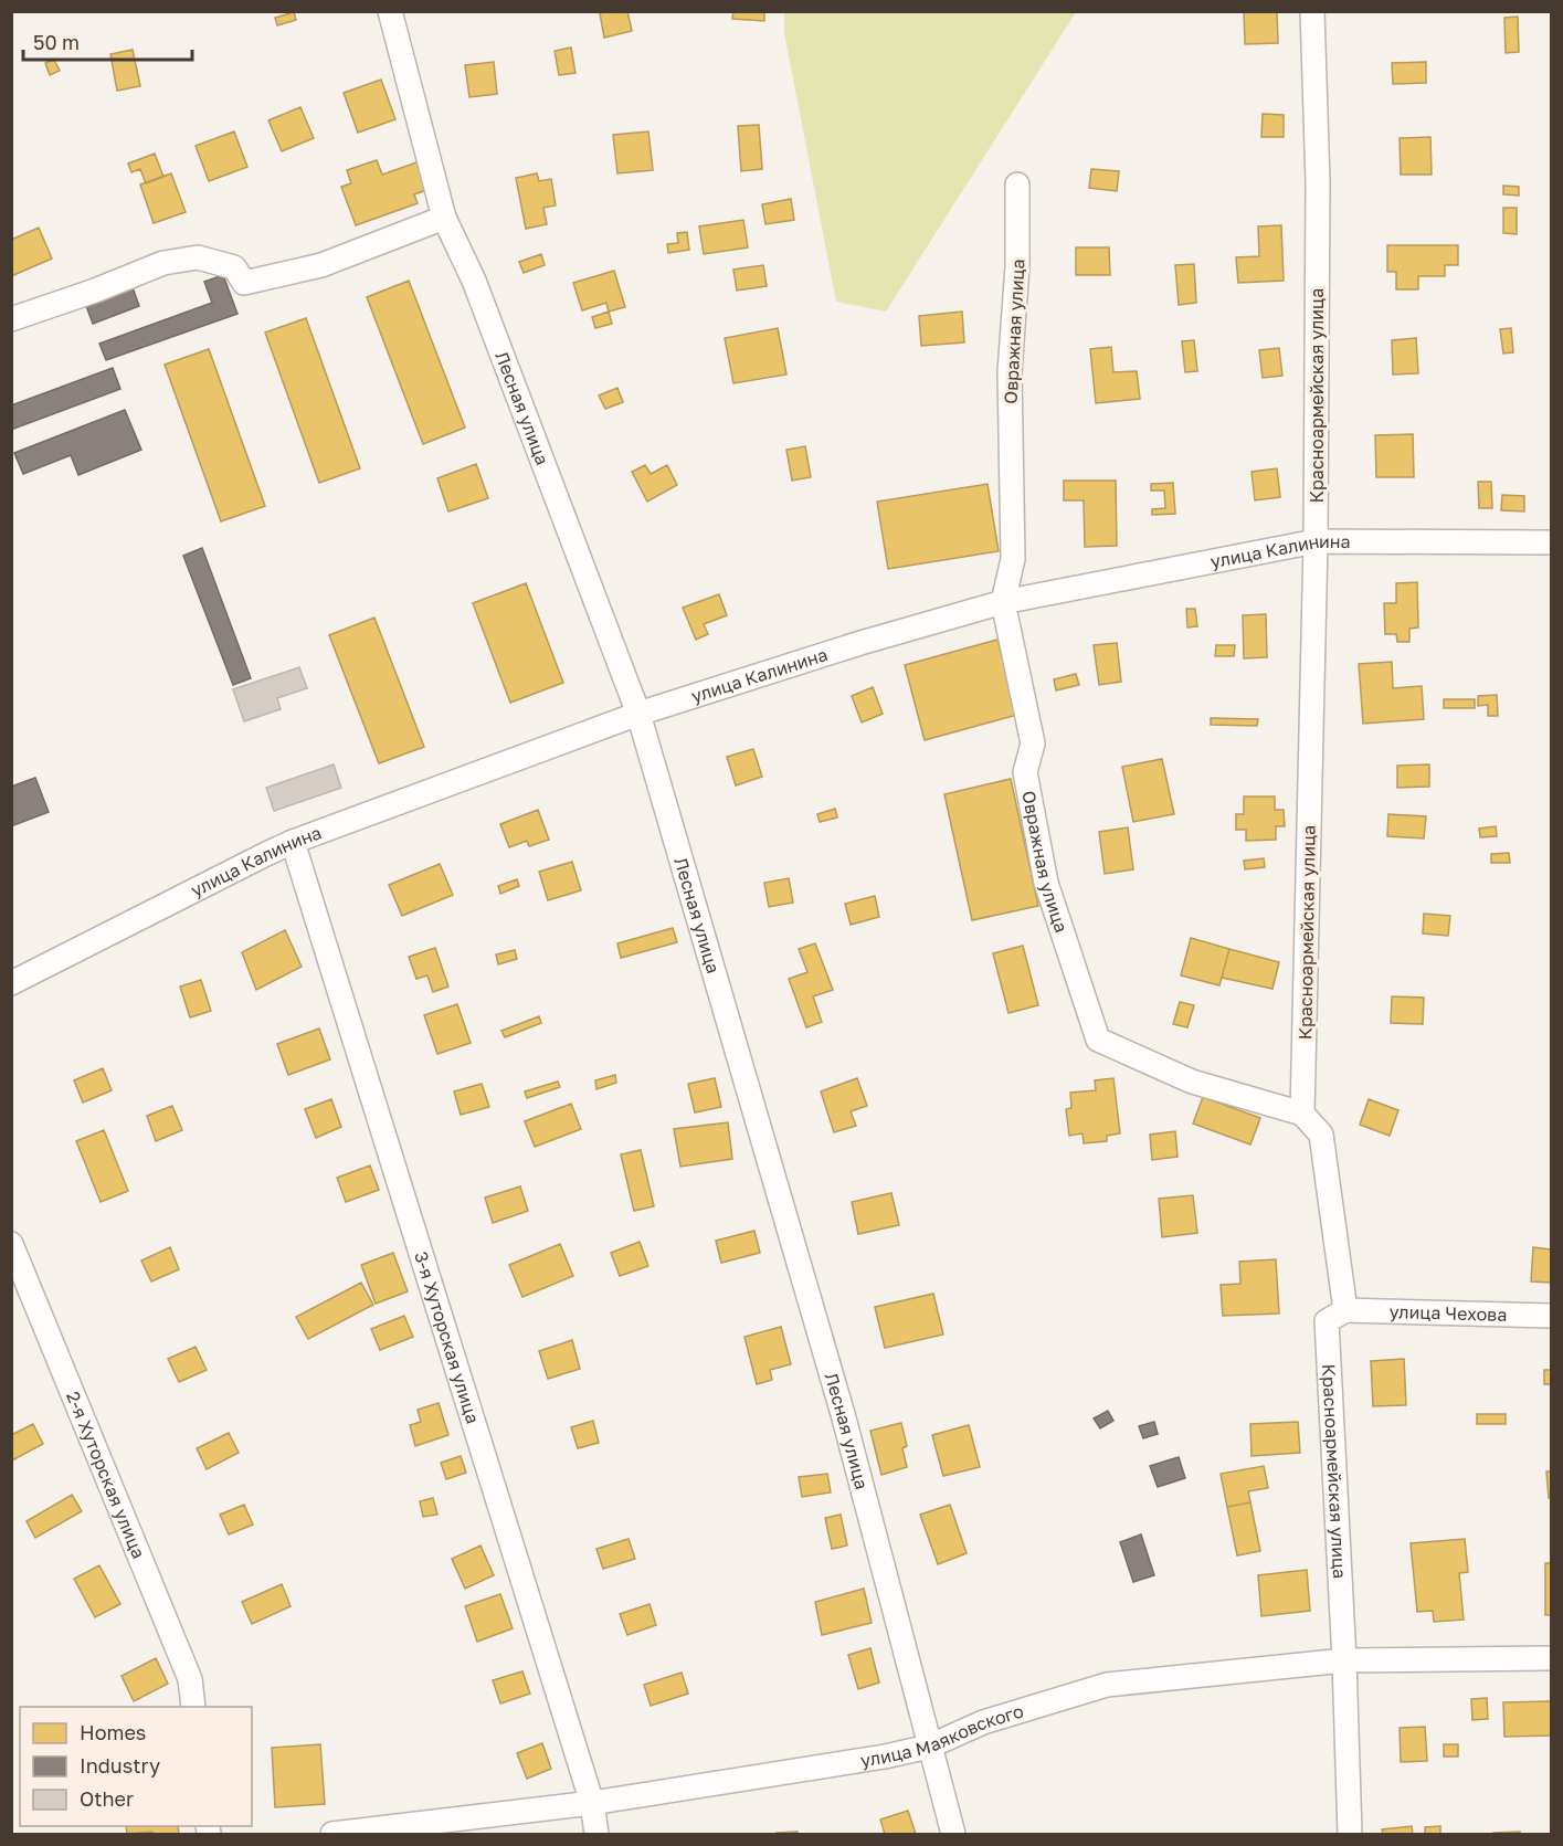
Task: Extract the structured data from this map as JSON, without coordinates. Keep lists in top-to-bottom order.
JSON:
{
  "streets": {
    "street": [
      "Овражная улица",
      "Красноармейская улица",
      "Лесная улица",
      "улица Калинина",
      "улица Чехова",
      "3-я Хуторская улица",
      "2-я Хуторская улица",
      "улица Маяковского"
    ]
  },
  "crossings": [
    ["Овражная улица", "Красноармейская улица"],
    ["Овражная улица", "улица Калинина"],
    ["Красноармейская улица", "улица Калинина"],
    ["Красноармейская улица", "улица Чехова"],
    ["Красноармейская улица", "улица Маяковского"],
    ["Лесная улица", "улица Калинина"],
    ["Лесная улица", "улица Маяковского"],
    ["улица Калинина", "3-я Хуторская улица"],
    ["3-я Хуторская улица", "улица Маяковского"]
  ],
  "legend": ["Homes", "Industry", "Other"],
  "scale_bar": "50 m"
}
